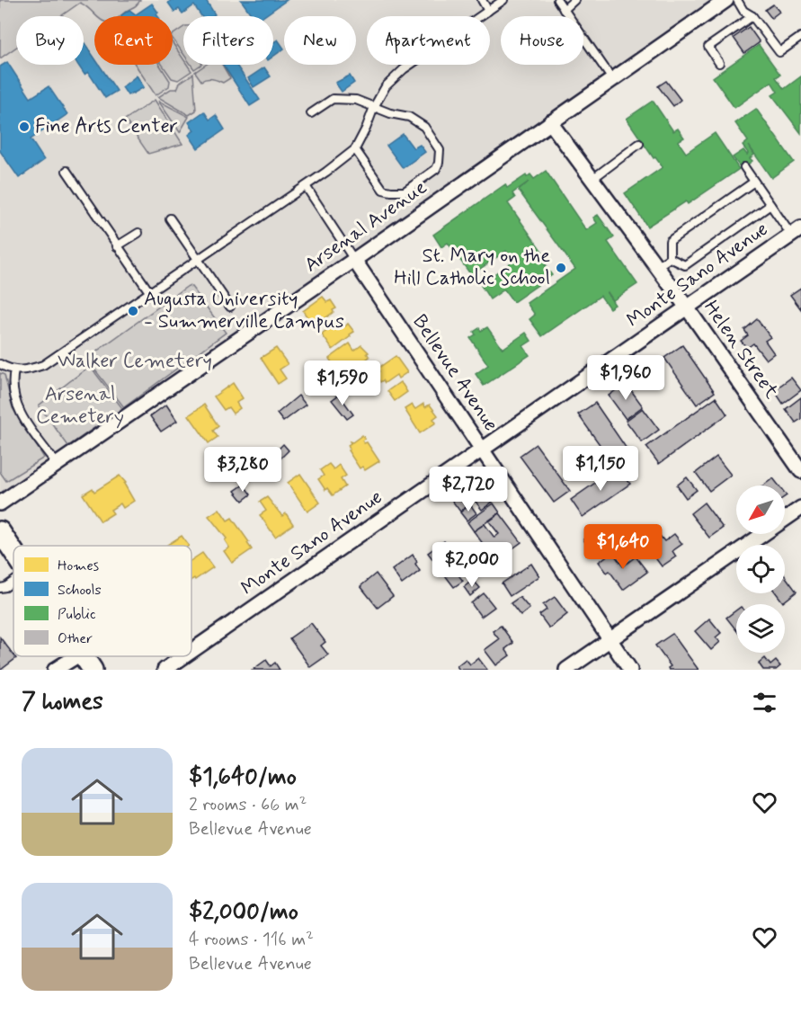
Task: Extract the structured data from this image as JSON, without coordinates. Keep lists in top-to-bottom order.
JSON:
{
  "streets": {
    "street": [
      "Arsenal Avenue",
      "Monte Sano Avenue",
      "Helen Street",
      "Bellevue Avenue"
    ]
  },
  "crossings": [
    ["Arsenal Avenue", "Helen Street"],
    ["Arsenal Avenue", "Bellevue Avenue"],
    ["Monte Sano Avenue", "Helen Street"],
    ["Monte Sano Avenue", "Bellevue Avenue"]
  ],
  "parks": ["Walker Cemetery", "Arsenal Cemetery"],
  "places": ["Fine Arts Center", "St. Mary on the Hill Catholic School", "Augusta University - Summerville Campus"],
  "legend": [
    "Homes",
    "Schools",
    "Public",
    "Other"
  ],
  "north": "bottom left",
  "page": {
    "chip": [
      "Buy",
      "Rent",
      "Filters",
      "New",
      "Apartment",
      "House"
    ],
    "price": [
      "$1,960",
      "$1,590",
      "$1,150",
      "$3,280",
      "$2,720",
      "$1,640",
      "$2,000"
    ],
    "heading": "7 homes",
    "list": [
      {
        "name": "$1,640/mo",
        "note": "2 rooms · 66 m² · Bellevue Avenue"
      },
      {
        "name": "$2,000/mo",
        "note": "4 rooms · 116 m² · Bellevue Avenue"
      }
    ]
  }
}
